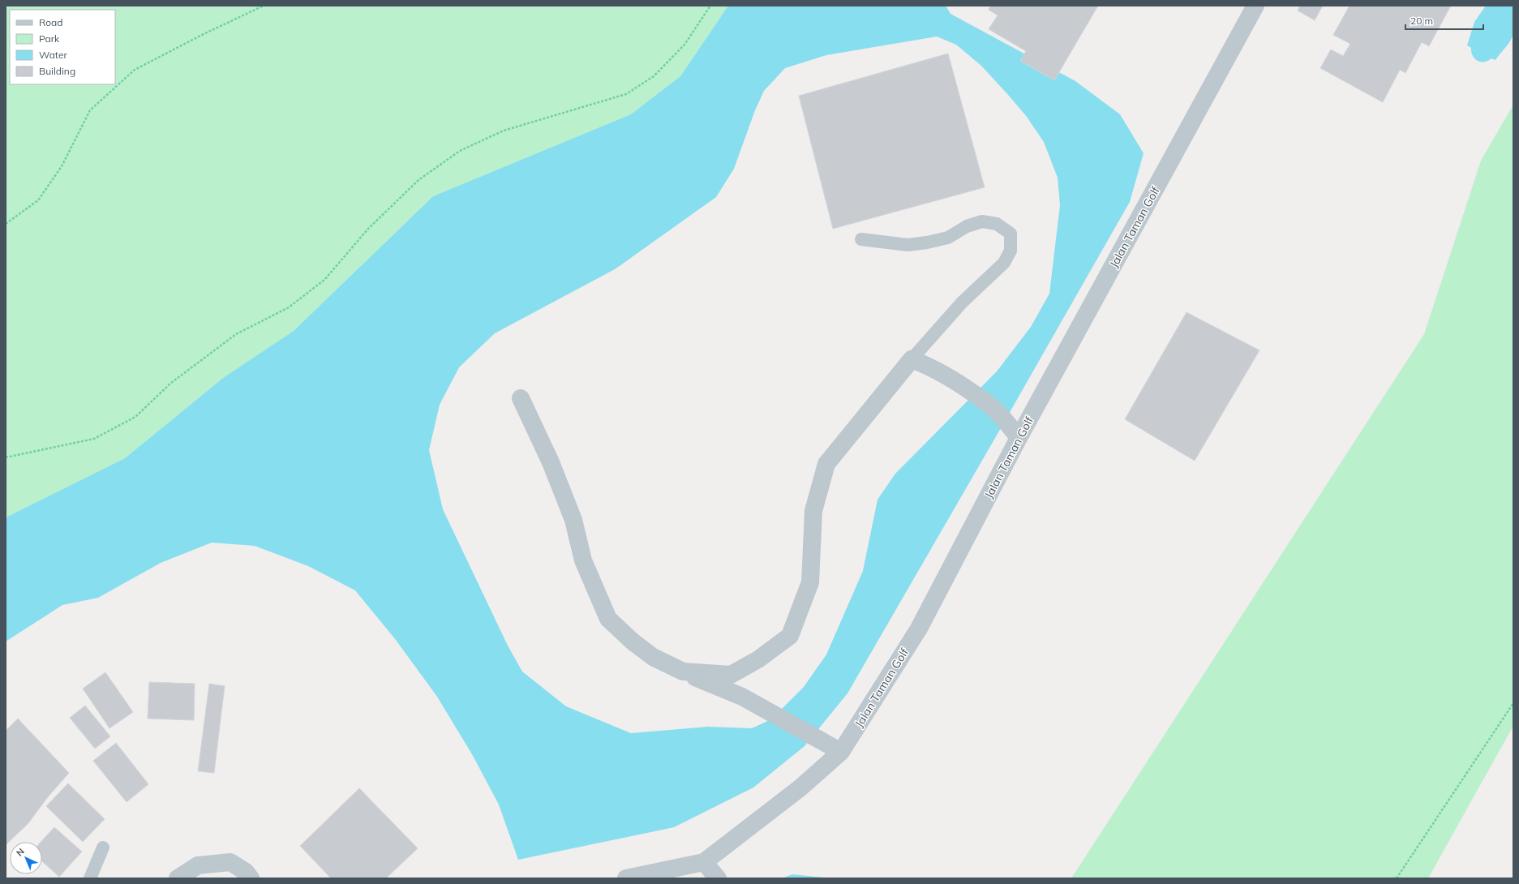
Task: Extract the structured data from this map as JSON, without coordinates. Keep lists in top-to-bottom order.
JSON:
{
  "streets": {
    "street": ["Jalan Taman Golf"]
  },
  "legend": [
    "Road",
    "Park",
    "Water",
    "Building"
  ],
  "scale_bar": "20 m",
  "north": "top left"
}
